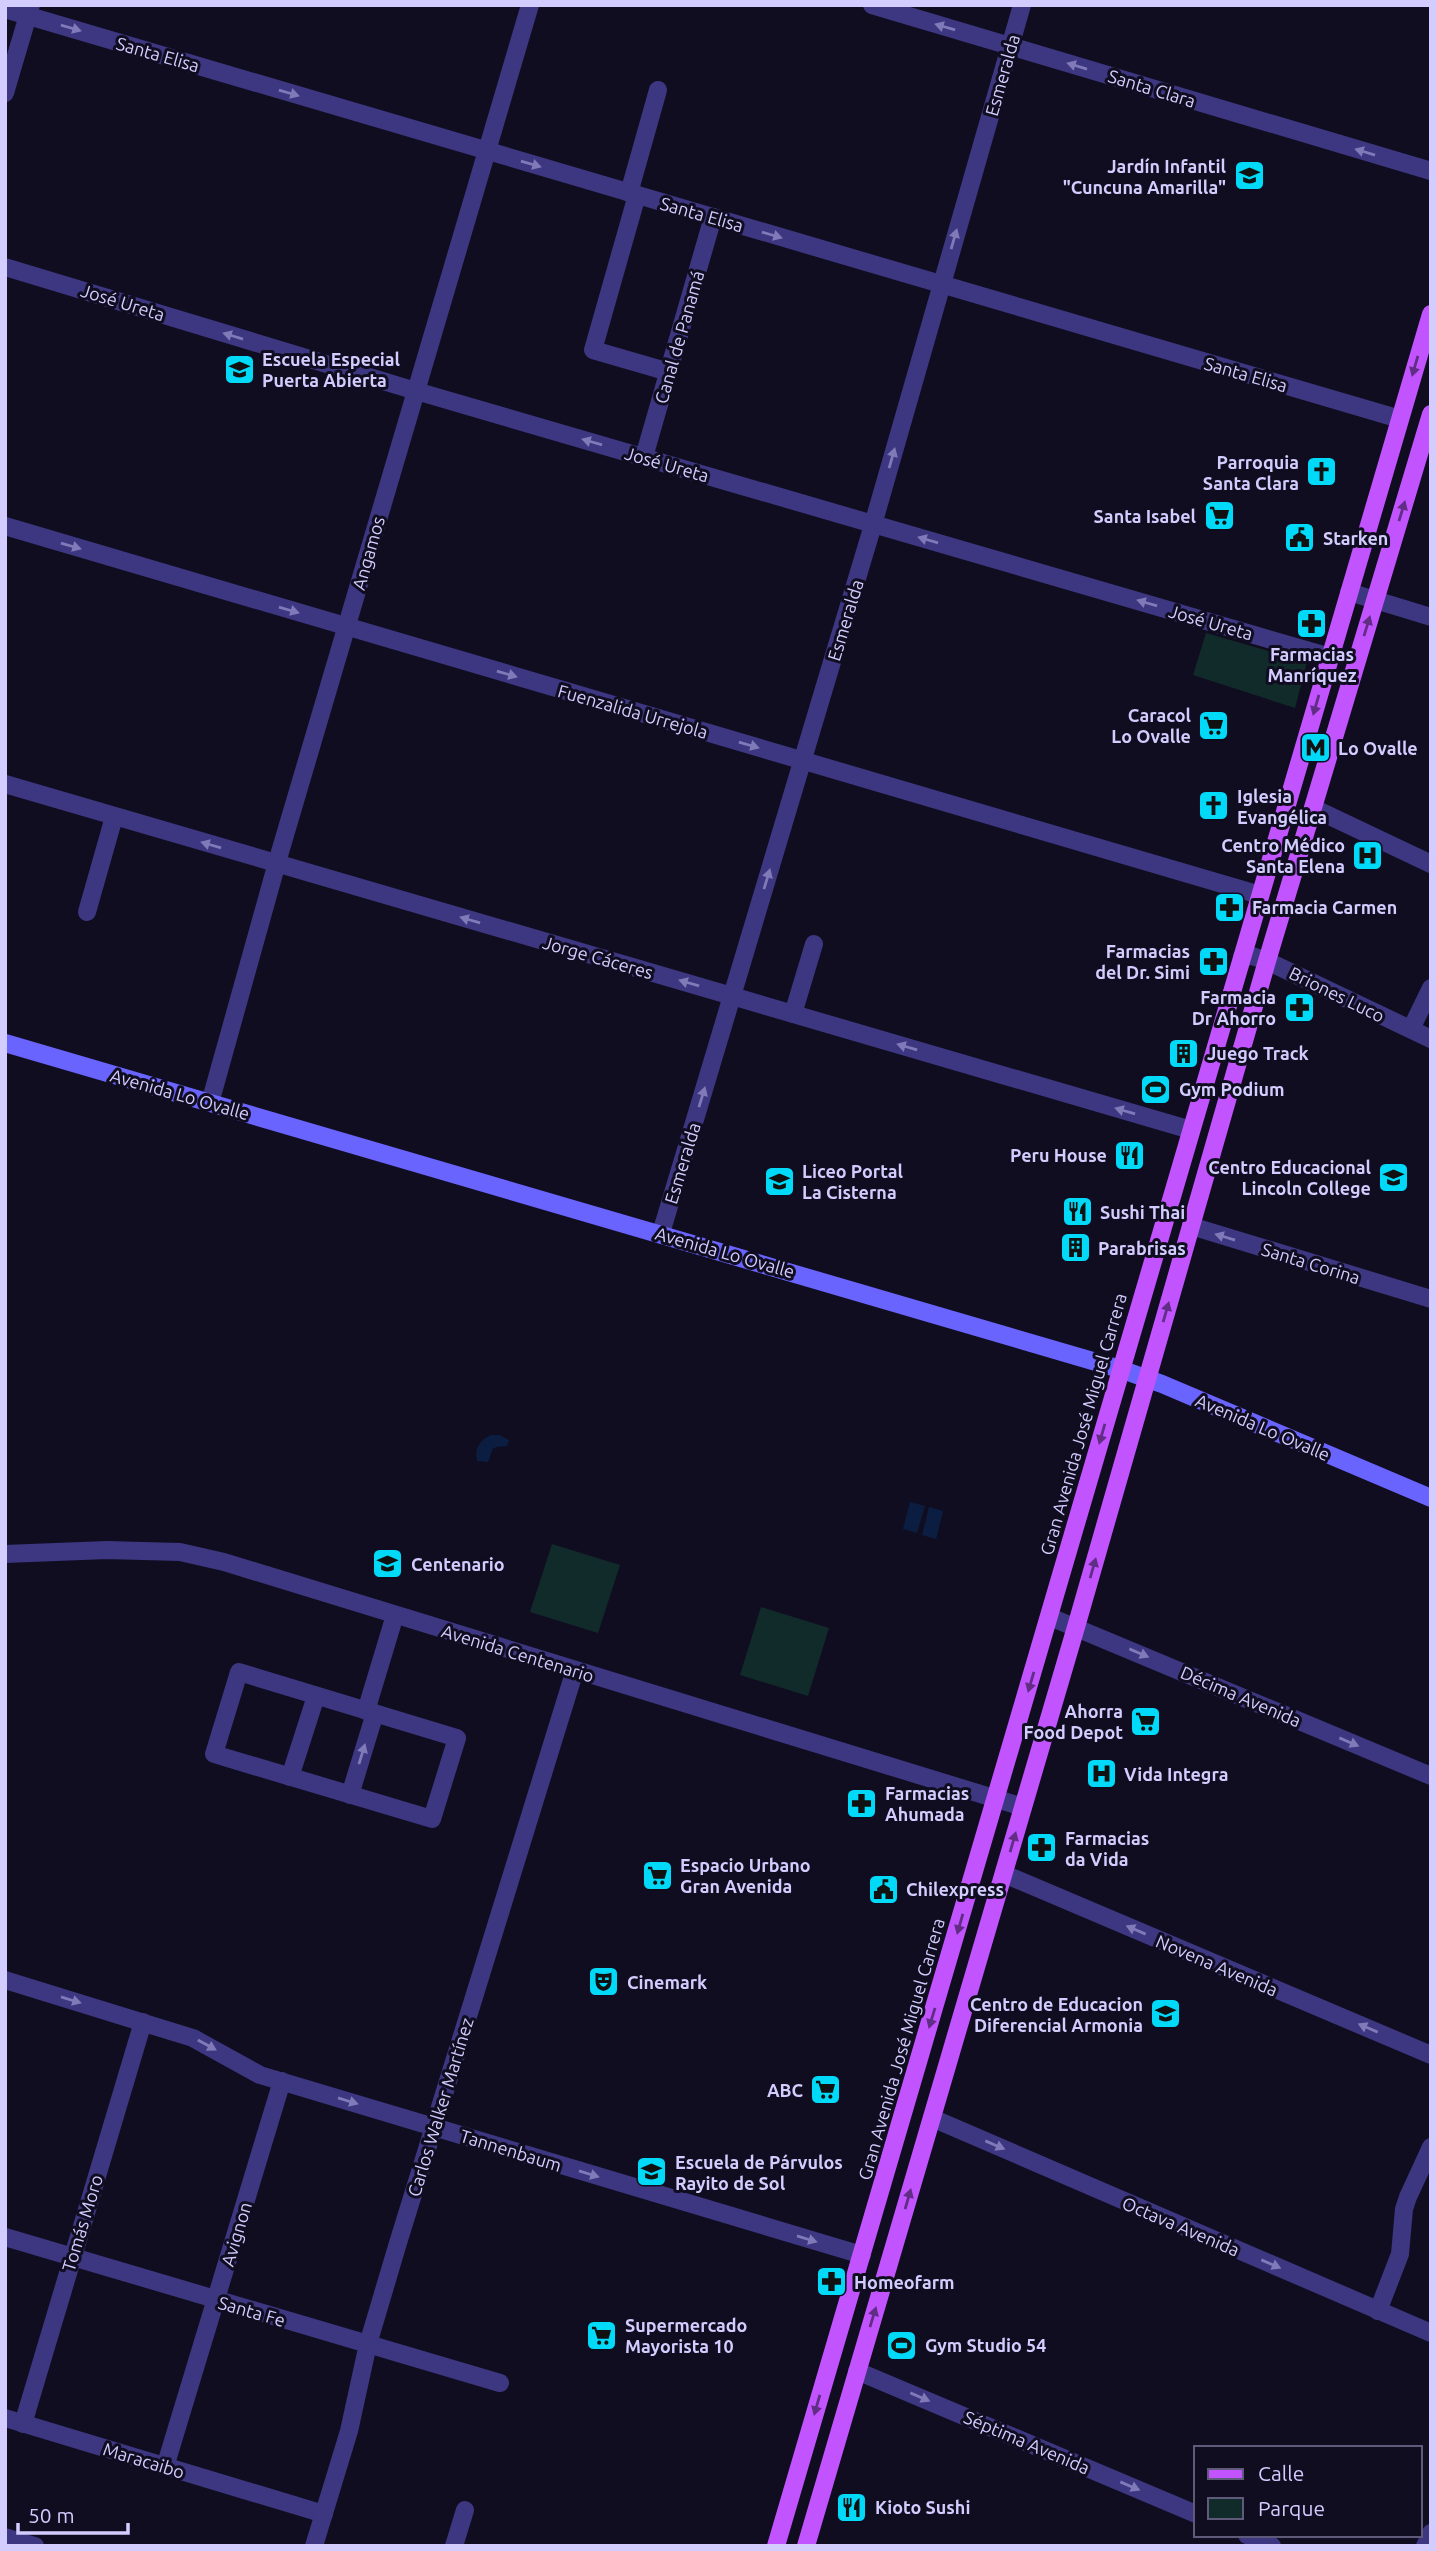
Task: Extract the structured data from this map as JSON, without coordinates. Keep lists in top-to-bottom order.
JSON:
{
  "streets": {
    "main road": ["Avenida Lo Ovalle", "Gran Avenida José Miguel Carrera"],
    "street": [
      "Santa Elisa",
      "Esmeralda",
      "Santa Clara",
      "José Ureta",
      "Canal de Panamá",
      "Angamos",
      "Fuenzalida Urrejola",
      "Jorge Cáceres",
      "Briones Luco",
      "Santa Corina",
      "Avenida Centenario",
      "Décima Avenida",
      "Novena Avenida",
      "Carlos Walker Martínez",
      "Tannenbaum",
      "Tomás Moro",
      "Octava Avenida",
      "Avignon",
      "Santa Fe",
      "Séptima Avenida",
      "Maracaibo"
    ]
  },
  "crossings": [
    ["Santa Elisa", "Esmeralda"],
    ["Santa Elisa", "Canal de Panamá"],
    ["Santa Elisa", "Angamos"],
    ["Santa Elisa", "Gran Avenida José Miguel Carrera"],
    ["Esmeralda", "Santa Clara"],
    ["Esmeralda", "José Ureta"],
    ["Esmeralda", "Fuenzalida Urrejola"],
    ["Esmeralda", "Jorge Cáceres"],
    ["Esmeralda", "Avenida Lo Ovalle"],
    ["José Ureta", "Canal de Panamá"],
    ["José Ureta", "Angamos"],
    ["José Ureta", "Gran Avenida José Miguel Carrera"],
    ["Angamos", "Fuenzalida Urrejola"],
    ["Angamos", "Jorge Cáceres"],
    ["Angamos", "Avenida Lo Ovalle"],
    ["Fuenzalida Urrejola", "Gran Avenida José Miguel Carrera"],
    ["Jorge Cáceres", "Gran Avenida José Miguel Carrera"],
    ["Briones Luco", "Gran Avenida José Miguel Carrera"],
    ["Avenida Lo Ovalle", "Gran Avenida José Miguel Carrera"],
    ["Gran Avenida José Miguel Carrera", "Avenida Centenario"],
    ["Gran Avenida José Miguel Carrera", "Décima Avenida"],
    ["Gran Avenida José Miguel Carrera", "Tannenbaum"],
    ["Avenida Centenario", "Carlos Walker Martínez"],
    ["Carlos Walker Martínez", "Tannenbaum"],
    ["Carlos Walker Martínez", "Santa Fe"],
    ["Carlos Walker Martínez", "Maracaibo"],
    ["Tannenbaum", "Tomás Moro"],
    ["Tannenbaum", "Avignon"],
    ["Tomás Moro", "Santa Fe"],
    ["Tomás Moro", "Maracaibo"],
    ["Avignon", "Santa Fe"],
    ["Avignon", "Maracaibo"]
  ],
  "one_way": [
    "Santa Elisa",
    "Esmeralda",
    "Santa Clara",
    "José Ureta",
    "Fuenzalida Urrejola",
    "Jorge Cáceres",
    "Santa Corina",
    "Décima Avenida",
    "Novena Avenida",
    "Tannenbaum",
    "Octava Avenida",
    "Séptima Avenida"
  ],
  "places": {
    "school or university": [
      "Jardín Infantil \"Cuncuna Amarilla\"",
      "Escuela Especial Puerta Abierta",
      "Centro Educacional Lincoln College",
      "Liceo Portal La Cisterna",
      "Centenario",
      "Centro de Educacion Diferencial Armonia",
      "Escuela de Párvulos Rayito de Sol"
    ],
    "church": ["Parroquia Santa Clara", "Iglesia Evangélica"],
    "supermarket": [
      "Santa Isabel",
      "Caracol Lo Ovalle",
      "Ahorra Food Depot",
      "Espacio Urbano Gran Avenida",
      "ABC",
      "Supermercado Mayorista 10"
    ],
    "public building": ["Starken", "Chilexpress"],
    "pharmacy": [
      "Farmacias Manríquez",
      "Farmacia Carmen",
      "Farmacias del Dr. Simi",
      "Farmacia Dr Ahorro",
      "Farmacias Ahumada",
      "Farmacias da Vida",
      "Homeofarm"
    ],
    "metro station": ["Lo Ovalle"],
    "hospital": ["Centro Médico Santa Elena", "Vida Integra"],
    "building": ["Juego Track", "Parabrisas"],
    "sports": ["Gym Podium", "Gym Studio 54"],
    "restaurant": ["Peru House", "Sushi Thai", "Kioto Sushi"],
    "theatre": ["Cinemark"]
  },
  "legend": ["Calle", "Parque"],
  "scale_bar": "50 m"
}
